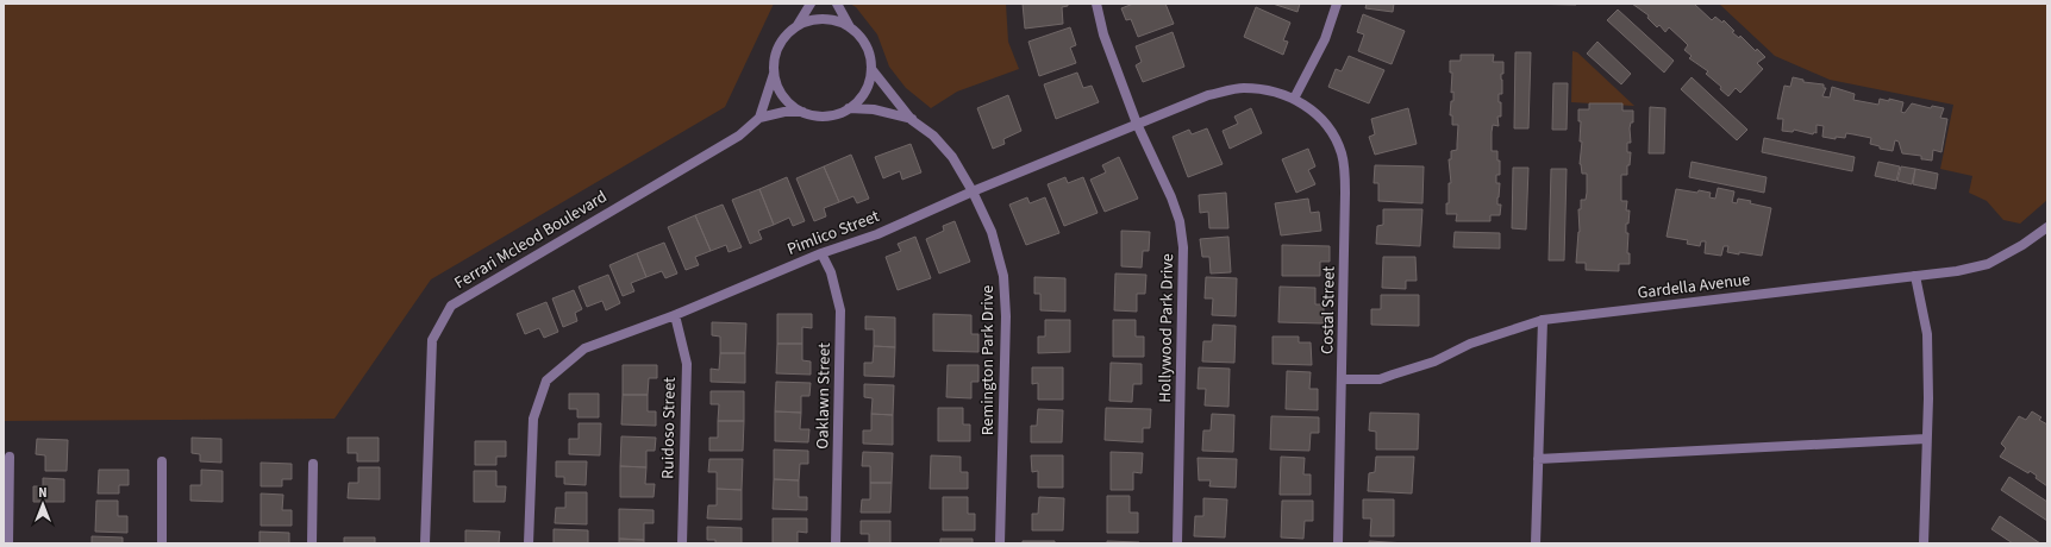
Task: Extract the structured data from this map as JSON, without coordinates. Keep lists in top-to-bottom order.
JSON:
{
  "streets": {
    "street": [
      "Pimlico Street",
      "Ferrari Mcleod Boulevard",
      "Gardella Avenue",
      "Costal Street",
      "Hollywood Park Drive",
      "Remington Park Drive",
      "Oaklawn Street",
      "Ruidoso Street"
    ]
  },
  "crossings": [
    ["Pimlico Street", "Costal Street"],
    ["Pimlico Street", "Hollywood Park Drive"],
    ["Pimlico Street", "Remington Park Drive"],
    ["Pimlico Street", "Oaklawn Street"],
    ["Pimlico Street", "Ruidoso Street"],
    ["Gardella Avenue", "Costal Street"]
  ],
  "north": "top"
}
